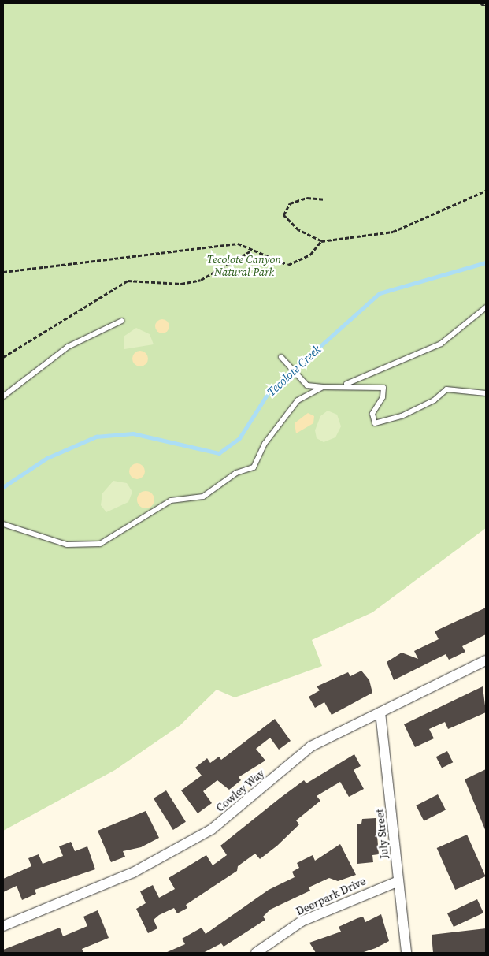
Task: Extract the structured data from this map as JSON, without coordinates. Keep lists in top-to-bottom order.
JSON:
{
  "streets": {
    "street": ["Cowley Way", "July Street", "Deerpark Drive"]
  },
  "crossings": [
    ["Cowley Way", "July Street"],
    ["July Street", "Deerpark Drive"]
  ],
  "water": ["Tecolote Creek"],
  "parks": ["Tecolote Canyon Natural Park"]
}
